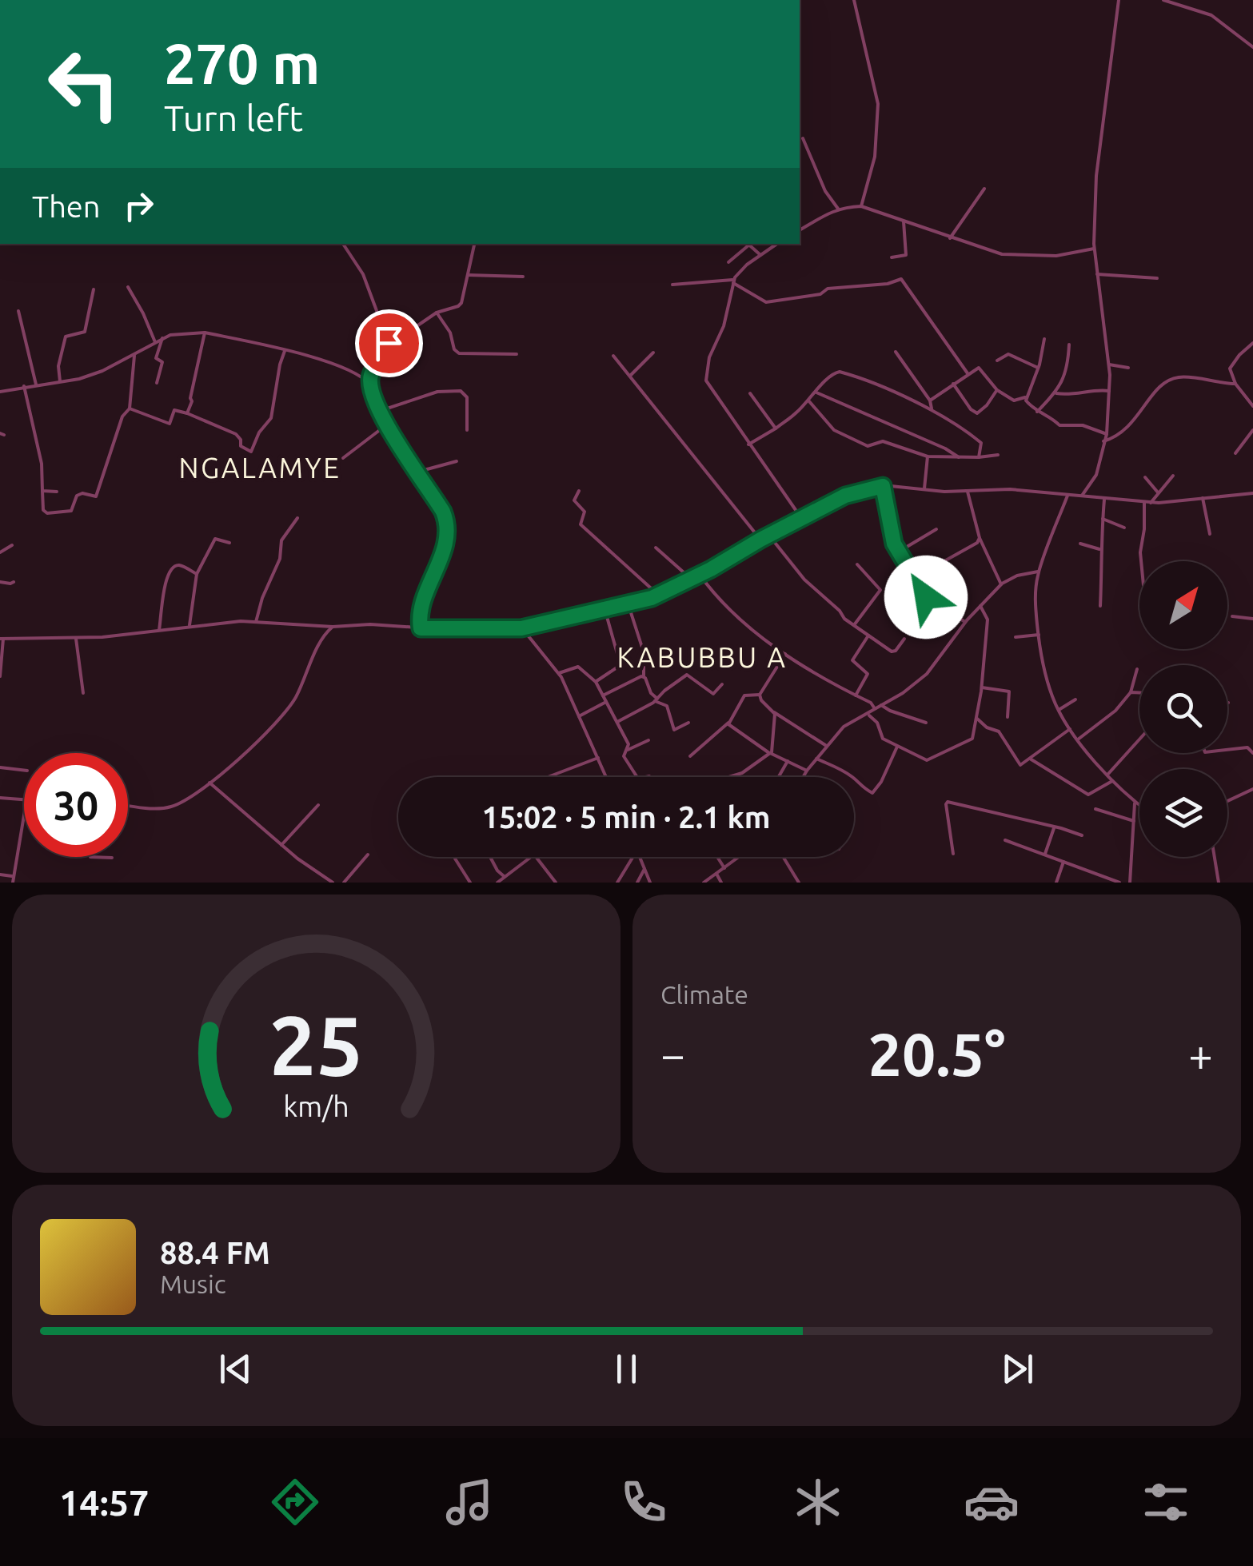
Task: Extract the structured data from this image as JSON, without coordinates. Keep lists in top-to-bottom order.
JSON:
{
  "districts": ["NGALAMYE", "KABUBBU A"],
  "north": "top right",
  "page": {
    "turn": ["270 m", "Turn left"],
    "then": "Then",
    "limit": "30",
    "trip": "15:02 · 5 min · 2.1 km",
    "tile": "Climate",
    "heat": ["−", "20.5°", "+"],
    "song": ["88.4 FM", "Music"],
    "tabs": "14:57",
    "gauge": ["25", "km/h"]
  }
}
